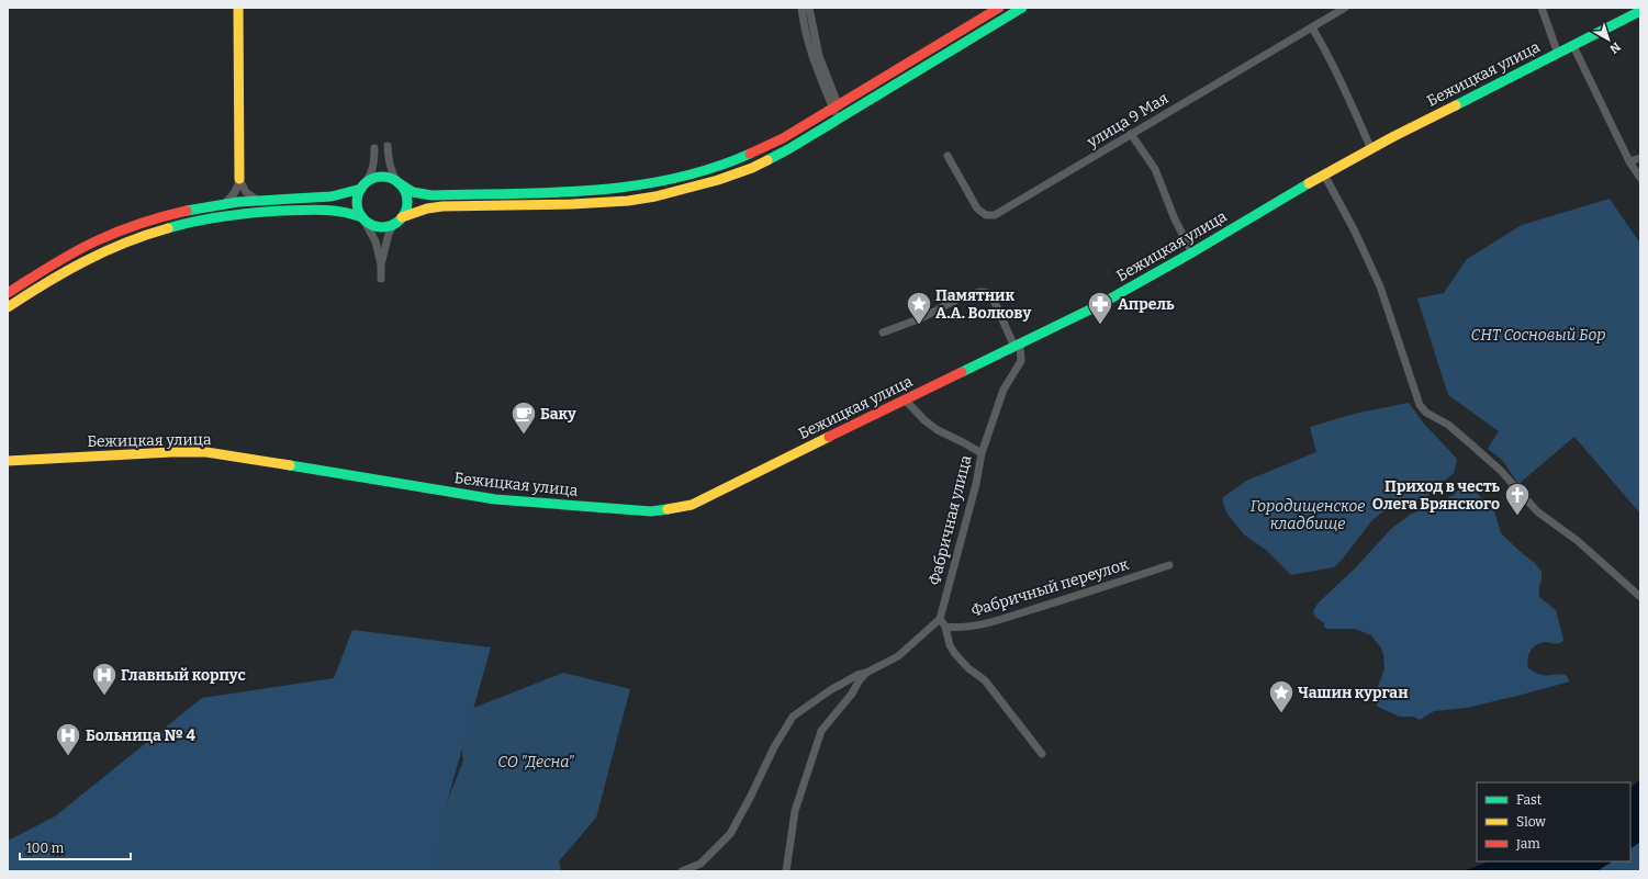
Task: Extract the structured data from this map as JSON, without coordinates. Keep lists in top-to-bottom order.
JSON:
{
  "streets": {
    "main road": ["Бежицкая улица"],
    "street": ["улица 9 Мая", "Фабричная улица", "Фабричный переулок"]
  },
  "crossings": [
    ["Бежицкая улица", "Фабричная улица"]
  ],
  "parks": ["СНТ Сосновый Бор", "Городищенское кладбище", "СО \"Десна\""],
  "places": {
    "place": ["Памятник А.А. Волкову", "Чашин курган"],
    "pharmacy": ["Апрель"],
    "cafe": ["Баку"],
    "church": ["Приход в честь Олега Брянского"],
    "hospital": ["Главный корпус", "Больница № 4"]
  },
  "legend": ["Fast", "Slow", "Jam"],
  "scale_bar": "100 m",
  "north": "bottom right"
}
